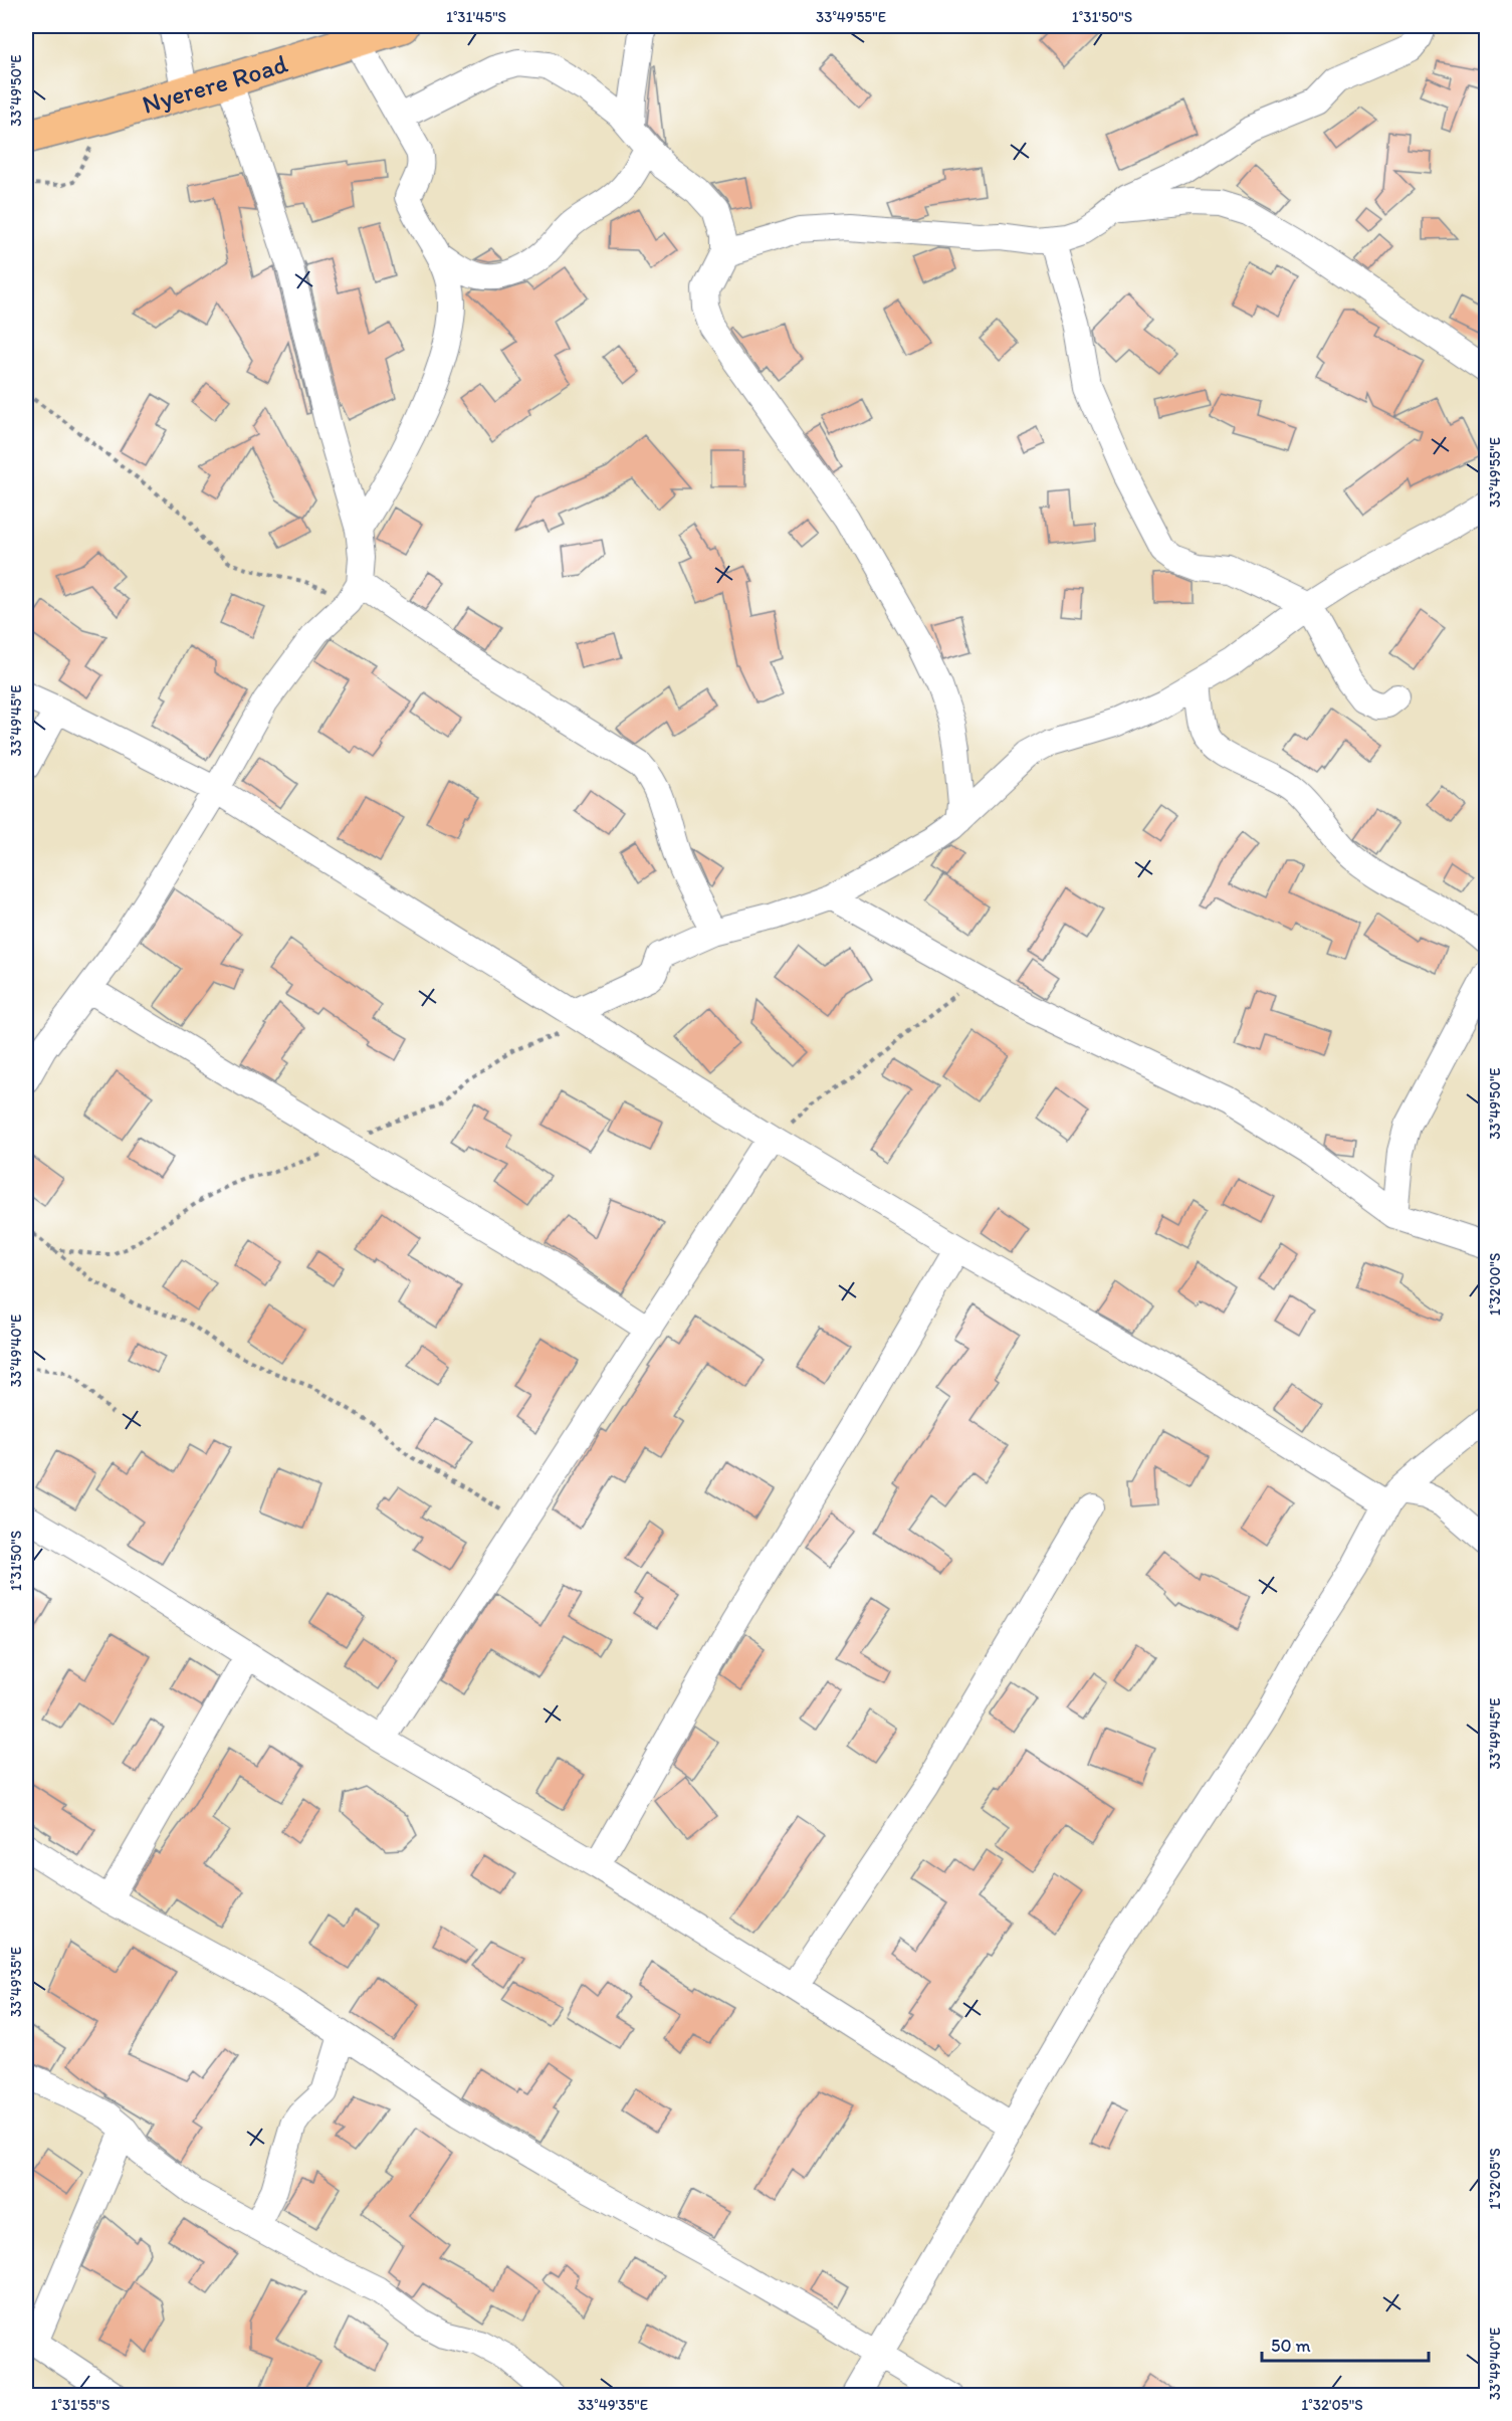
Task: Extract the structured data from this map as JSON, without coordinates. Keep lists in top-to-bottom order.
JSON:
{
  "streets": {
    "main road": ["Nyerere Road"]
  },
  "scale_bar": "50 m",
  "coordinates": [
    "1°31'45\"S",
    "33°49'55\"E",
    "1°31'50\"S",
    "33°49'50\"E",
    "33°49'45\"E",
    "1°32'00\"S",
    "33°49'40\"E",
    "33°49'35\"E",
    "1°32'05\"S",
    "1°31'55\"S"
  ]
}
